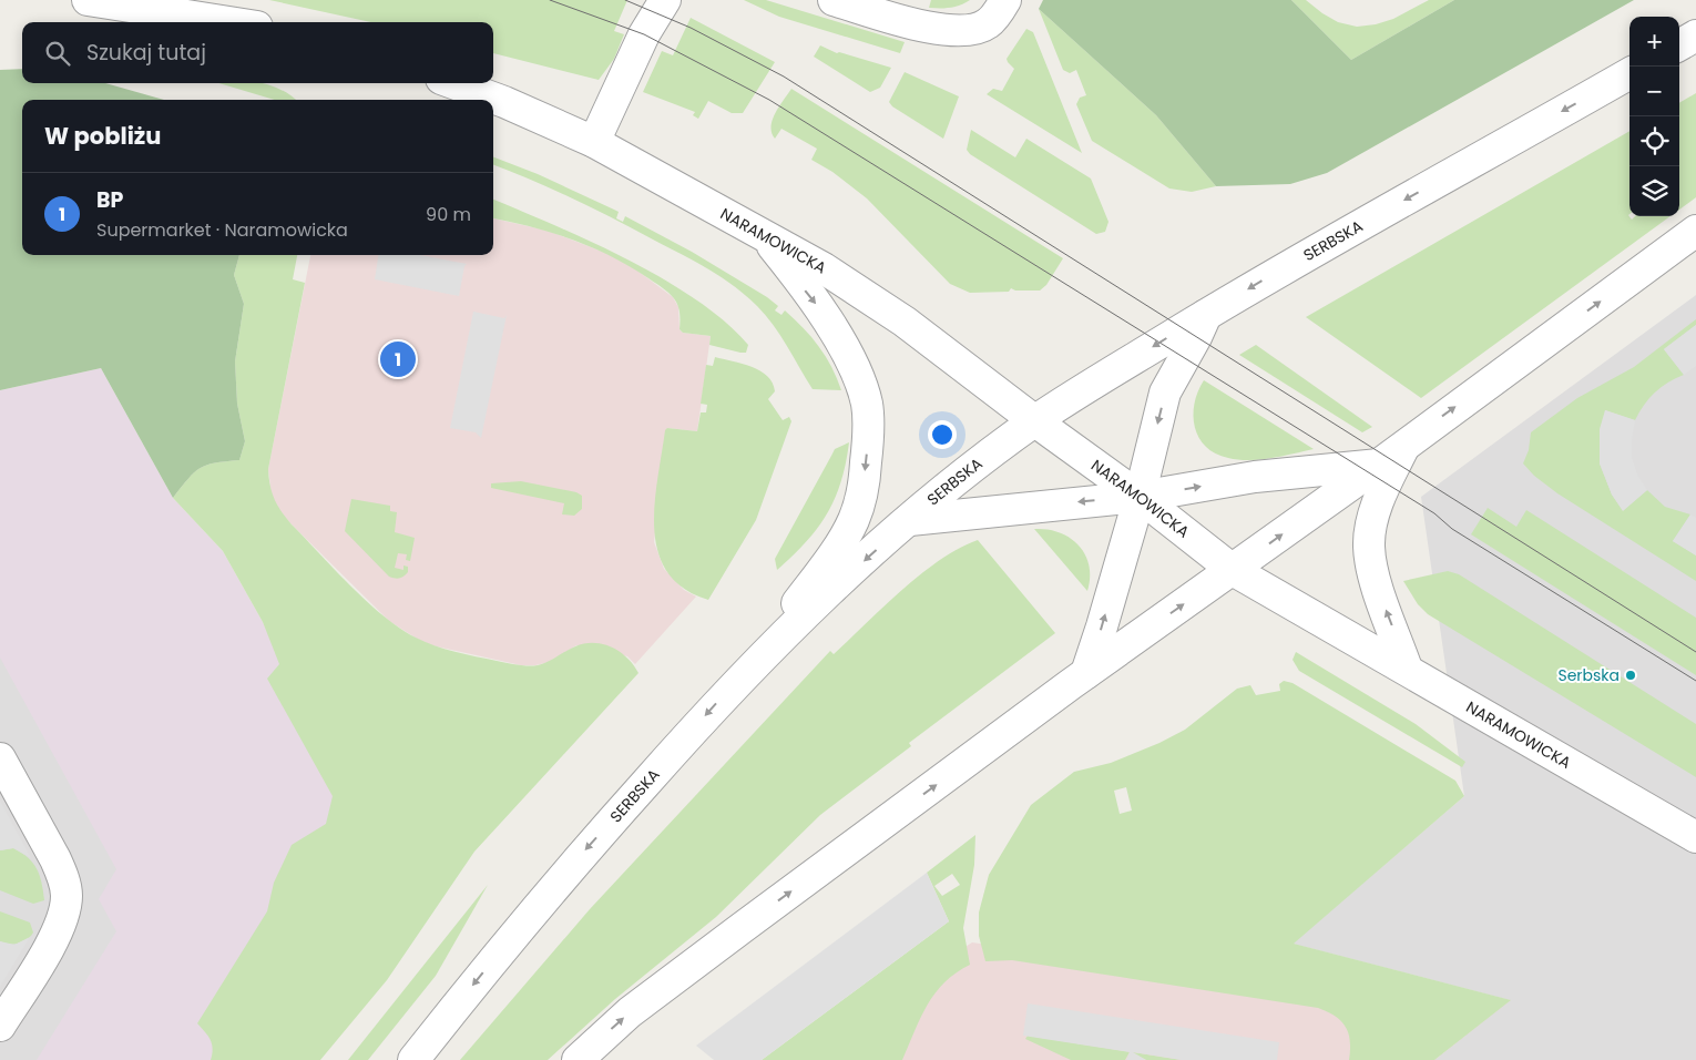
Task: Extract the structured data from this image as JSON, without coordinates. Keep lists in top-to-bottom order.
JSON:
{
  "streets": {
    "street": ["NARAMOWICKA", "SERBSKA"]
  },
  "crossings": [
    ["NARAMOWICKA", "SERBSKA"]
  ],
  "places": ["Serbska"],
  "page": {
    "map_buttons": ["+", "−"],
    "search": "Szukaj tutaj",
    "heading": "W pobliżu",
    "list": [
      {
        "mark": "1",
        "name": "BP",
        "note": "Supermarket · Naramowicka",
        "value": "90 m"
      }
    ],
    "pins": "1"
  }
}
